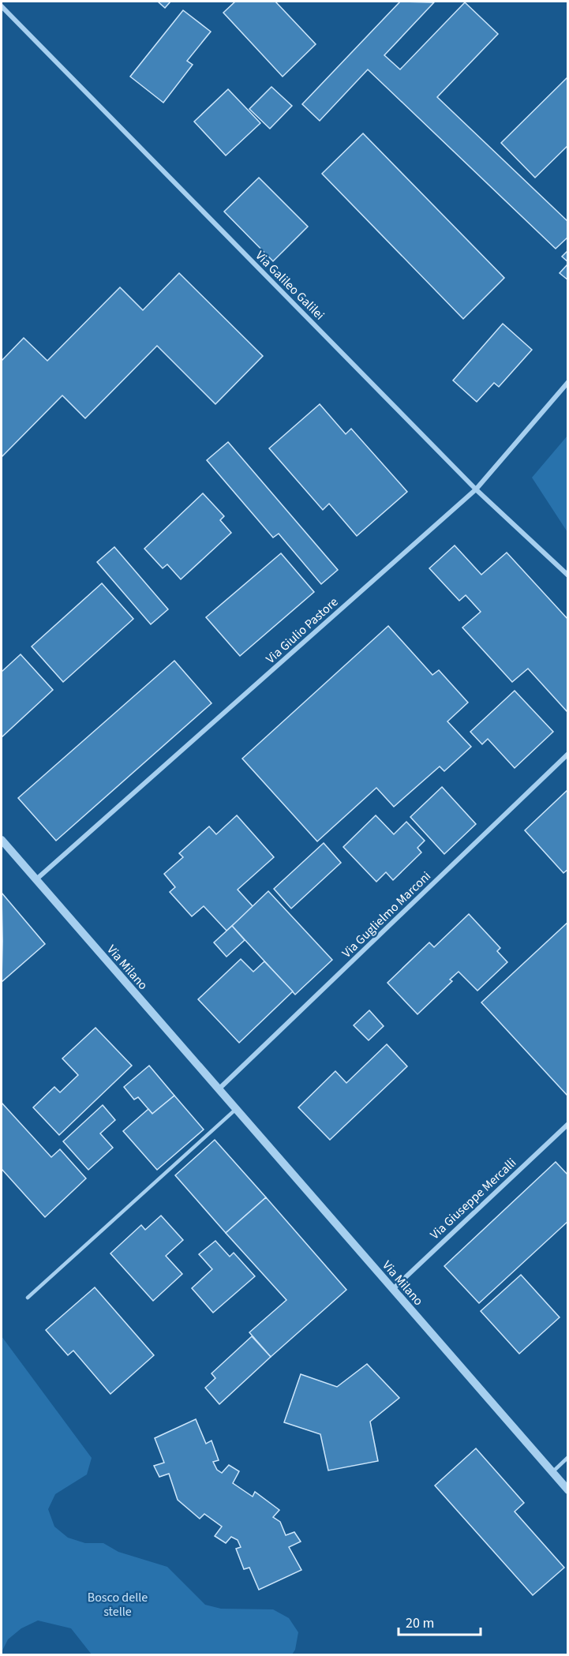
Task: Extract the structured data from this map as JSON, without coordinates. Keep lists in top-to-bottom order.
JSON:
{
  "streets": {
    "street": [
      "Via Galileo Galilei",
      "Via Giulio Pastore",
      "Via Guglielmo Marconi",
      "Via Milano",
      "Via Giuseppe Mercalli"
    ]
  },
  "crossings": [
    ["Via Galileo Galilei", "Via Giulio Pastore"],
    ["Via Giulio Pastore", "Via Milano"],
    ["Via Guglielmo Marconi", "Via Milano"],
    ["Via Milano", "Via Giuseppe Mercalli"]
  ],
  "parks": ["Bosco delle stelle"],
  "scale_bar": "20 m"
}
